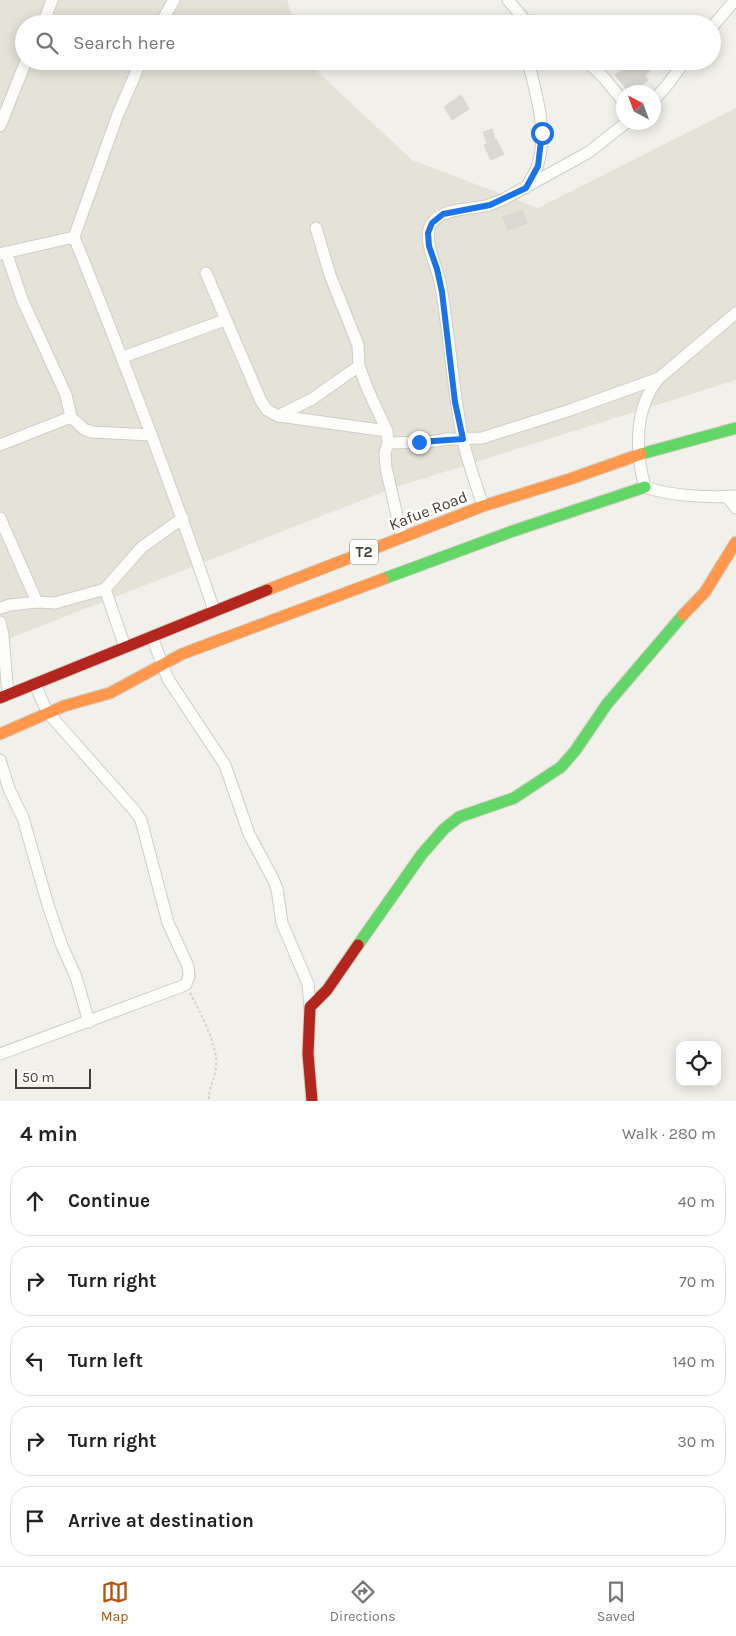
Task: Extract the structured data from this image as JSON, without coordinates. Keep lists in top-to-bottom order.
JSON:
{
  "streets": {
    "main road": ["Kafue Road", "T2"]
  },
  "scale_bar": "50 m",
  "north": "top left",
  "page": {
    "search": "Search here",
    "scale": "50 m",
    "heading": ["4 min", "Walk · 280 m"],
    "list": [
      ["Continue", "40 m"],
      ["Turn right", "70 m"],
      ["Turn left", "140 m"],
      ["Turn right", "30 m"],
      "Arrive at destination"
    ],
    "nav": ["Map", "Directions", "Saved"]
  }
}
